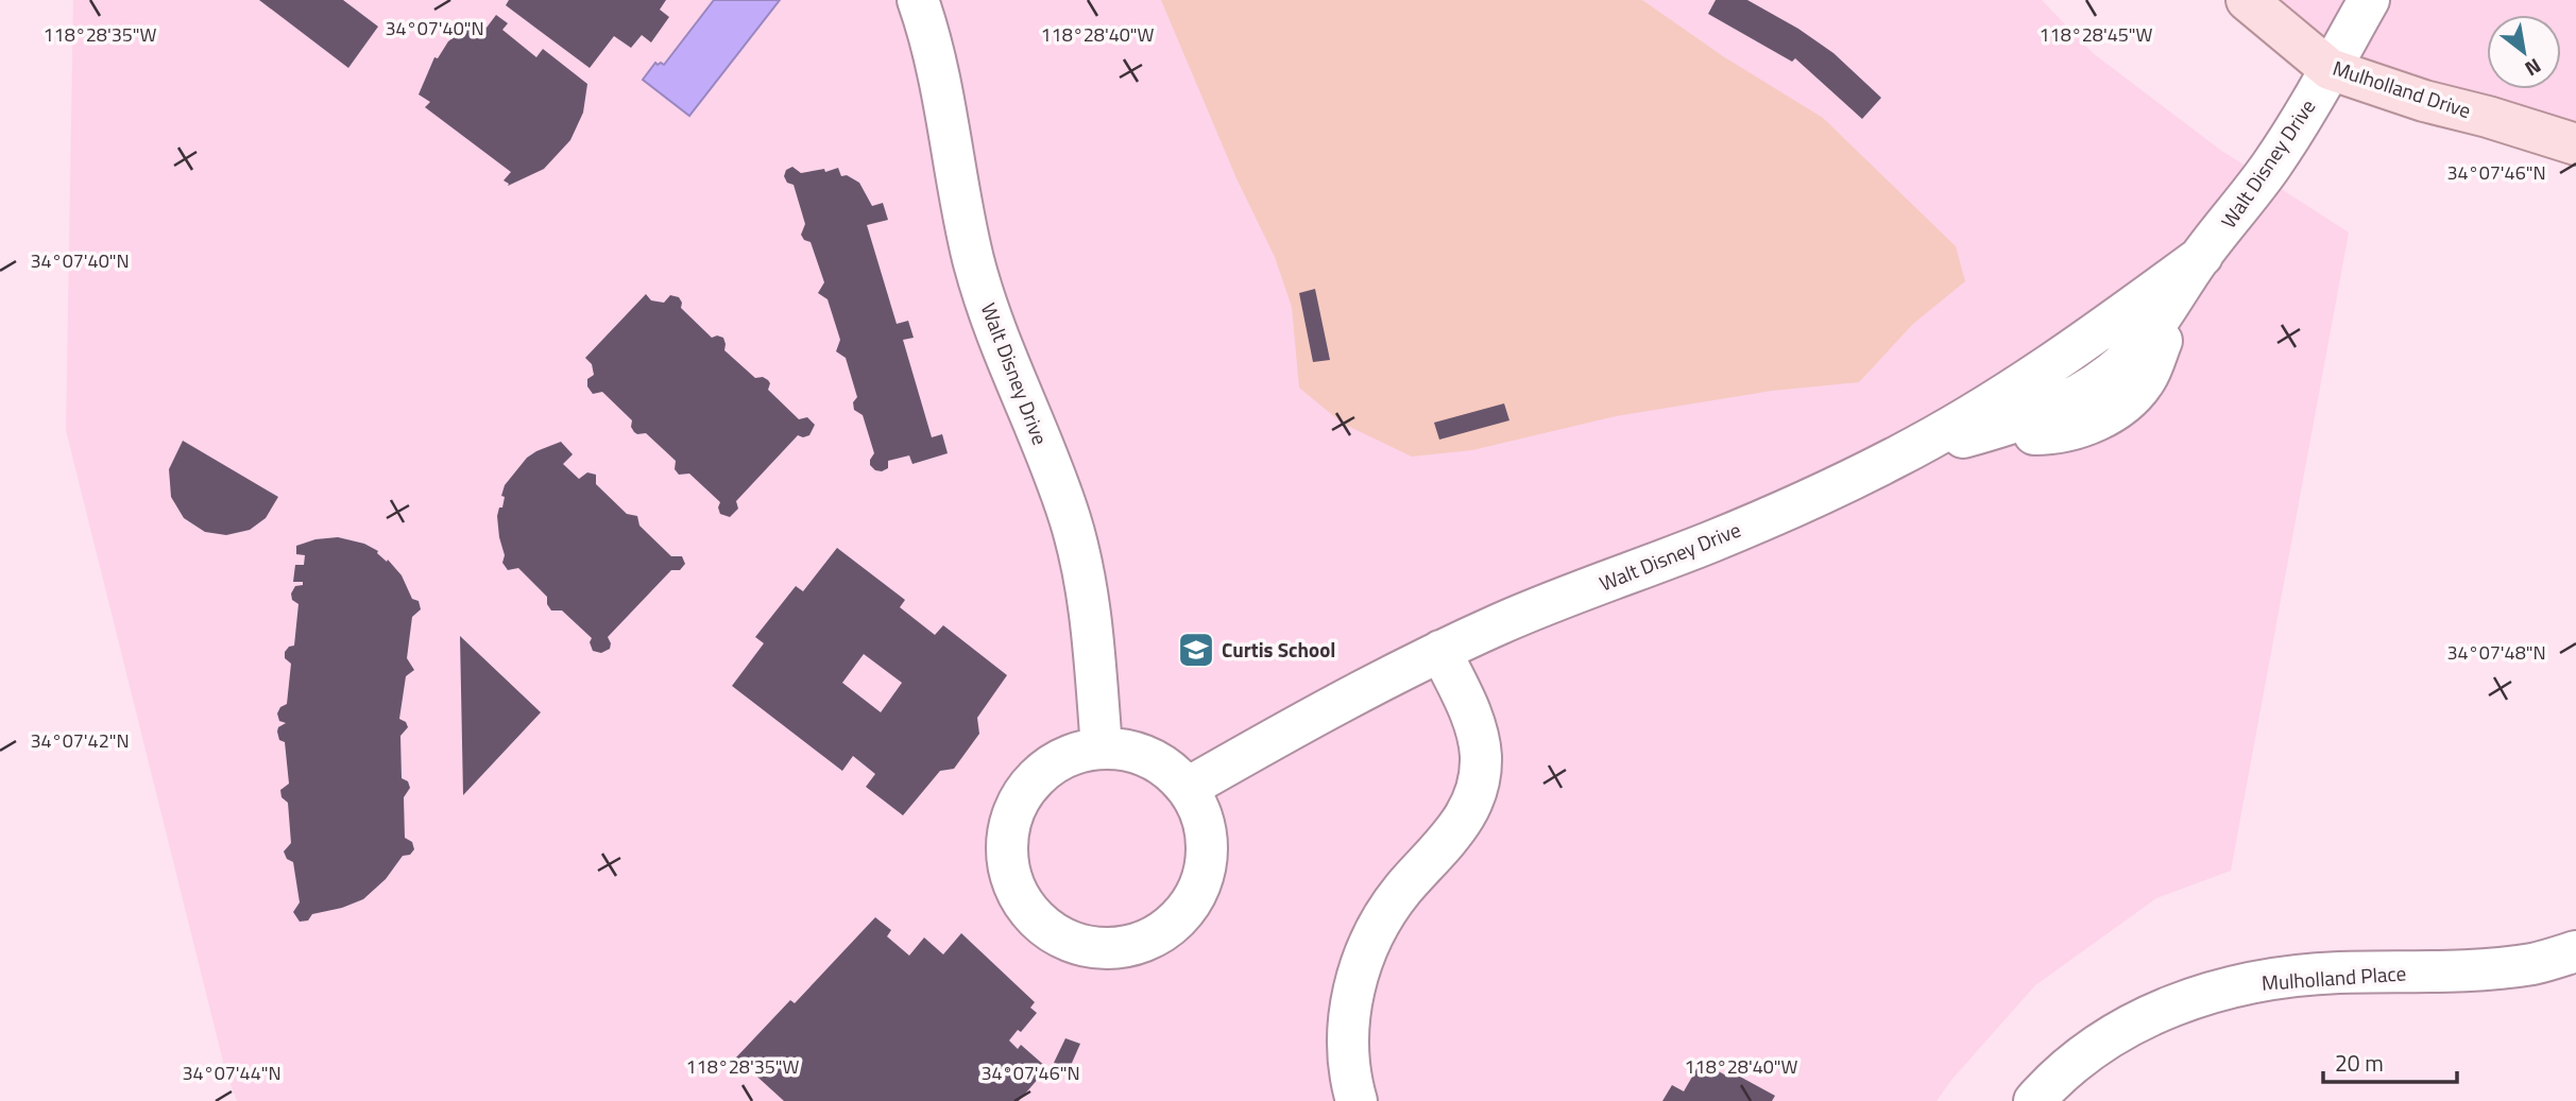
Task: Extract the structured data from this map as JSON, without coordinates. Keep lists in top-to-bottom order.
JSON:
{
  "streets": {
    "main road": ["Mulholland Drive"],
    "street": ["Walt Disney Drive", "Mulholland Place"]
  },
  "crossings": [
    ["Mulholland Drive", "Walt Disney Drive"]
  ],
  "places": {
    "school or university": ["Curtis School"]
  },
  "scale_bar": "20 m",
  "north": "bottom right",
  "coordinates": [
    "34°07'40\"N",
    "118°28'35\"W",
    "118°28'40\"W",
    "118°28'45\"W",
    "34°07'46\"N",
    "34°07'48\"N",
    "34°07'42\"N",
    "34°07'44\"N"
  ]
}
